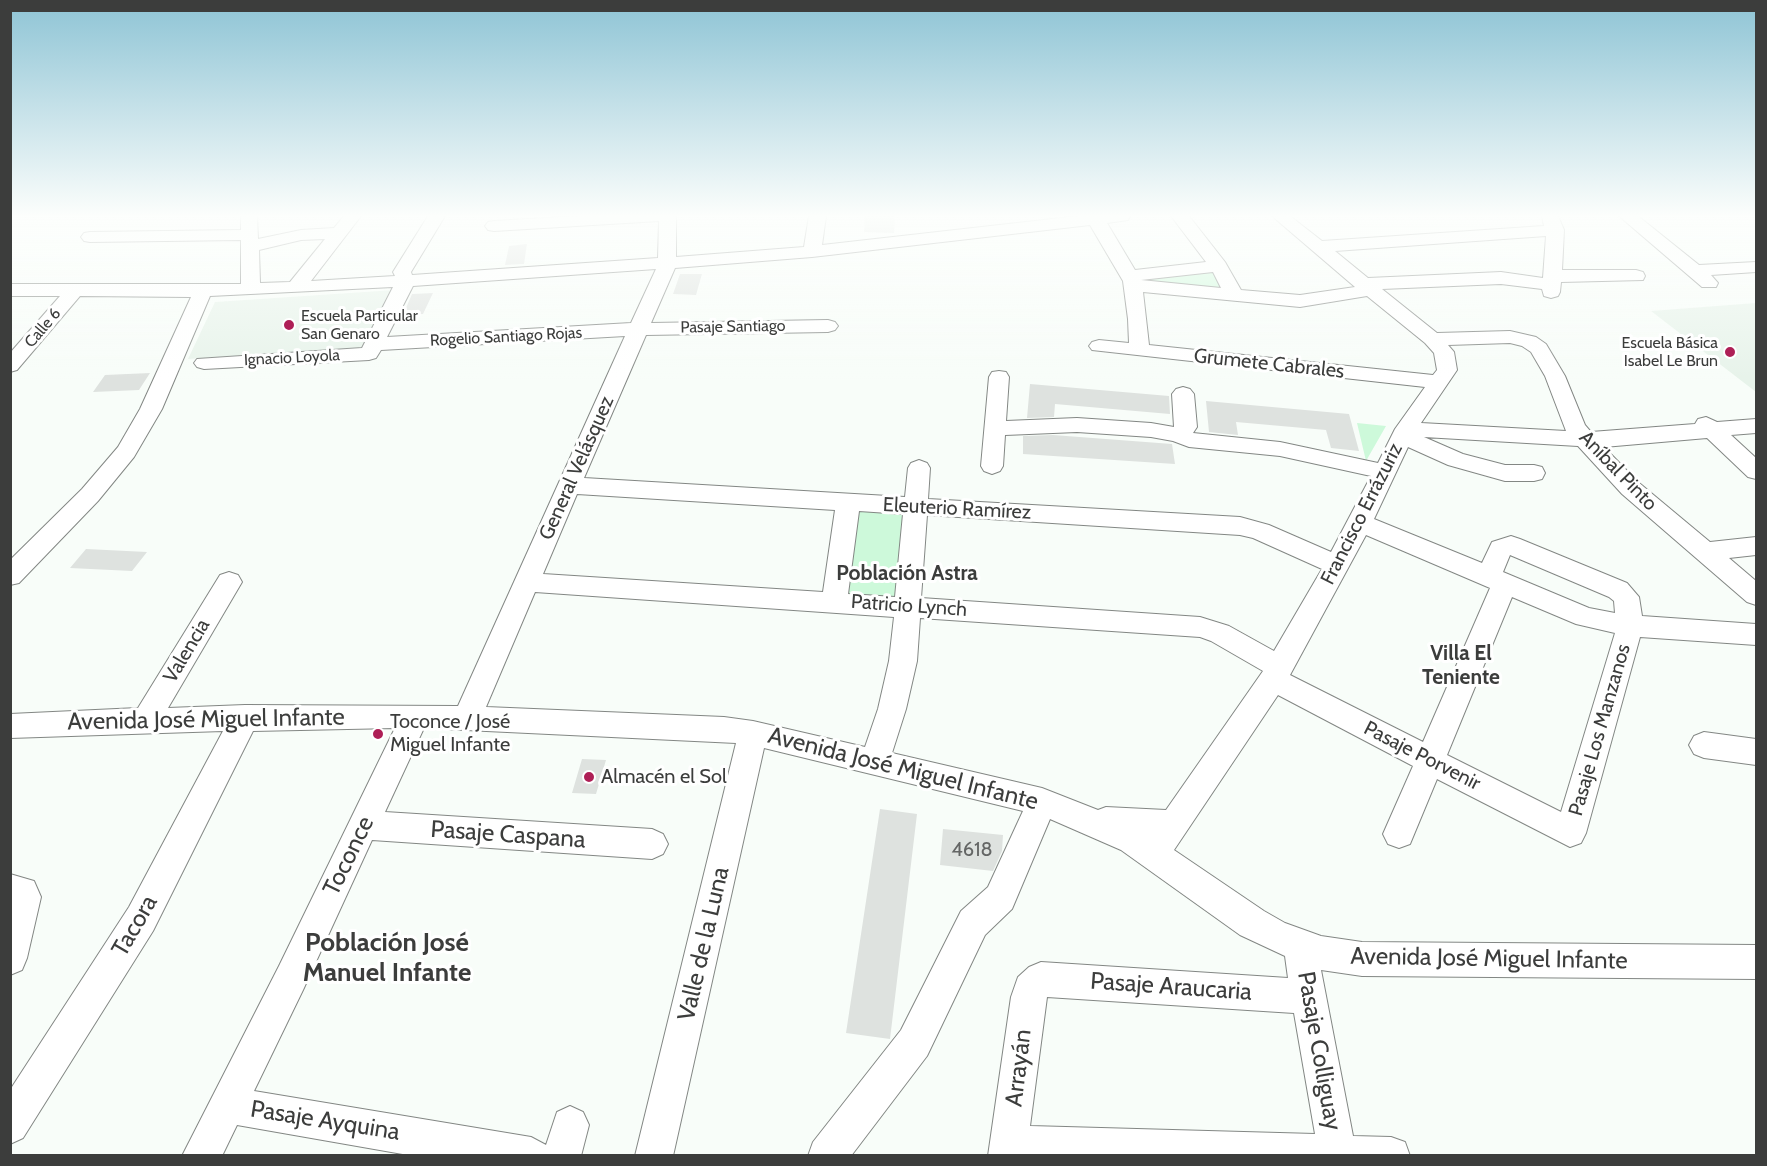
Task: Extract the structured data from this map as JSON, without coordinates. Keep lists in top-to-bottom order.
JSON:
{
  "streets": {
    "street": [
      "Pasaje Santiago",
      "Calle 6",
      "Rogelio Santiago Rojas",
      "Ignacio Loyola",
      "Grumete Cabrales",
      "General Velásquez",
      "Aníbal Pinto",
      "Eleuterio Ramírez",
      "Francisco Errázuriz",
      "Patricio Lynch",
      "Valencia",
      "Avenida José Miguel Infante",
      "Pasaje Los Manzanos",
      "Pasaje Porvenir",
      "Pasaje Caspana",
      "Toconce",
      "Tacora",
      "Valle de la Luna",
      "Pasaje Araucaria",
      "Pasaje Colliguay",
      "Arrayán",
      "Pasaje Ayquina"
    ]
  },
  "crossings": [
    ["Pasaje Santiago", "Rogelio Santiago Rojas"],
    ["Pasaje Santiago", "General Velásquez"],
    ["Rogelio Santiago Rojas", "Ignacio Loyola"],
    ["Rogelio Santiago Rojas", "General Velásquez"],
    ["Grumete Cabrales", "Francisco Errázuriz"],
    ["General Velásquez", "Eleuterio Ramírez"],
    ["General Velásquez", "Patricio Lynch"],
    ["General Velásquez", "Avenida José Miguel Infante"],
    ["Aníbal Pinto", "Francisco Errázuriz"],
    ["Eleuterio Ramírez", "Francisco Errázuriz"],
    ["Francisco Errázuriz", "Patricio Lynch"],
    ["Francisco Errázuriz", "Avenida José Miguel Infante"],
    ["Francisco Errázuriz", "Pasaje Porvenir"],
    ["Patricio Lynch", "Pasaje Porvenir"],
    ["Valencia", "Avenida José Miguel Infante"],
    ["Avenida José Miguel Infante", "Toconce"],
    ["Avenida José Miguel Infante", "Tacora"],
    ["Avenida José Miguel Infante", "Valle de la Luna"],
    ["Avenida José Miguel Infante", "Pasaje Colliguay"],
    ["Pasaje Los Manzanos", "Pasaje Porvenir"],
    ["Pasaje Caspana", "Toconce"],
    ["Toconce", "Pasaje Ayquina"],
    ["Pasaje Araucaria", "Pasaje Colliguay"],
    ["Pasaje Araucaria", "Arrayán"]
  ],
  "districts": ["Población Astra", "Villa El Teniente", "Población José Manuel Infante"],
  "places": [
    "Escuela Particular San Genaro",
    "Escuela Básica Isabel Le Brun",
    "Toconce / José Miguel Infante",
    "Almacén el Sol"
  ],
  "house_numbers": ["4618"]
}
